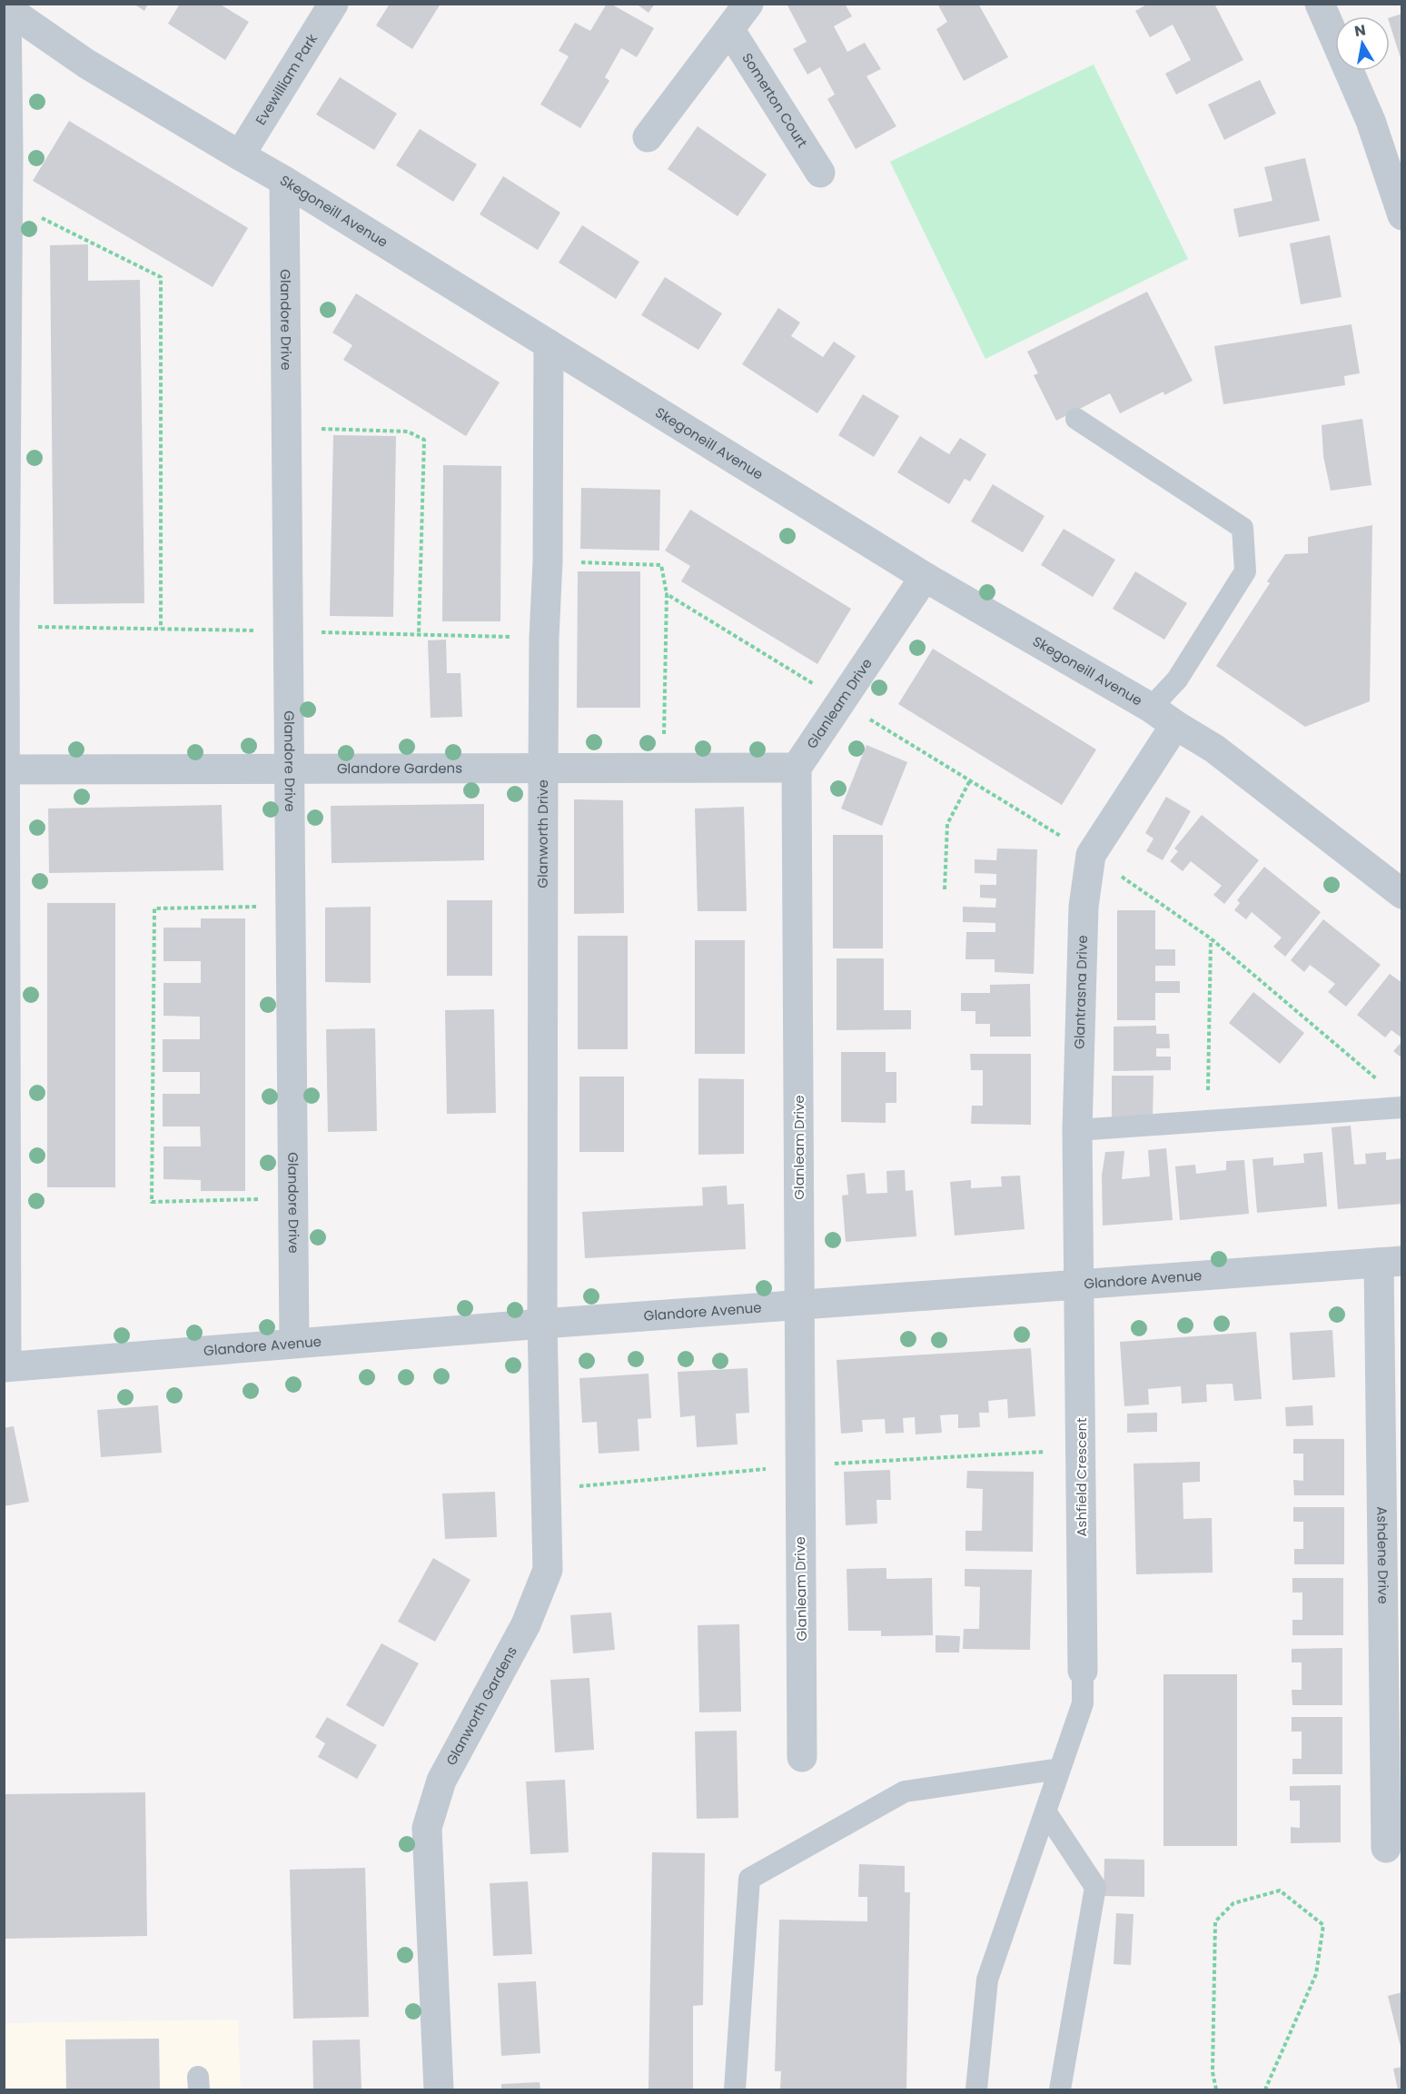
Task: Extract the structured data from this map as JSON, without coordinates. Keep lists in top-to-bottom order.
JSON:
{
  "streets": {
    "street": [
      "Evewilliam Park",
      "Somerton Court",
      "Skegoneill Avenue",
      "Glandore Drive",
      "Glanleam Drive",
      "Glandore Gardens",
      "Glanworth Drive",
      "Glantrasna Drive",
      "Glandore Avenue",
      "Ashfield Crescent",
      "Ashdene Drive",
      "Glanworth Gardens"
    ]
  },
  "crossings": [
    ["Evewilliam Park", "Skegoneill Avenue"],
    ["Skegoneill Avenue", "Glandore Drive"],
    ["Skegoneill Avenue", "Glanleam Drive"],
    ["Skegoneill Avenue", "Glanworth Drive"],
    ["Skegoneill Avenue", "Glantrasna Drive"],
    ["Glandore Drive", "Glandore Gardens"],
    ["Glandore Drive", "Glandore Avenue"],
    ["Glanleam Drive", "Glandore Gardens"],
    ["Glanleam Drive", "Glandore Avenue"],
    ["Glandore Gardens", "Glanworth Drive"],
    ["Glanworth Drive", "Glandore Avenue"],
    ["Glanworth Drive", "Glanworth Gardens"],
    ["Glantrasna Drive", "Glandore Avenue"],
    ["Glantrasna Drive", "Ashfield Crescent"],
    ["Glandore Avenue", "Ashfield Crescent"],
    ["Glandore Avenue", "Ashdene Drive"],
    ["Glandore Avenue", "Glanworth Gardens"]
  ],
  "north": "top"
}
